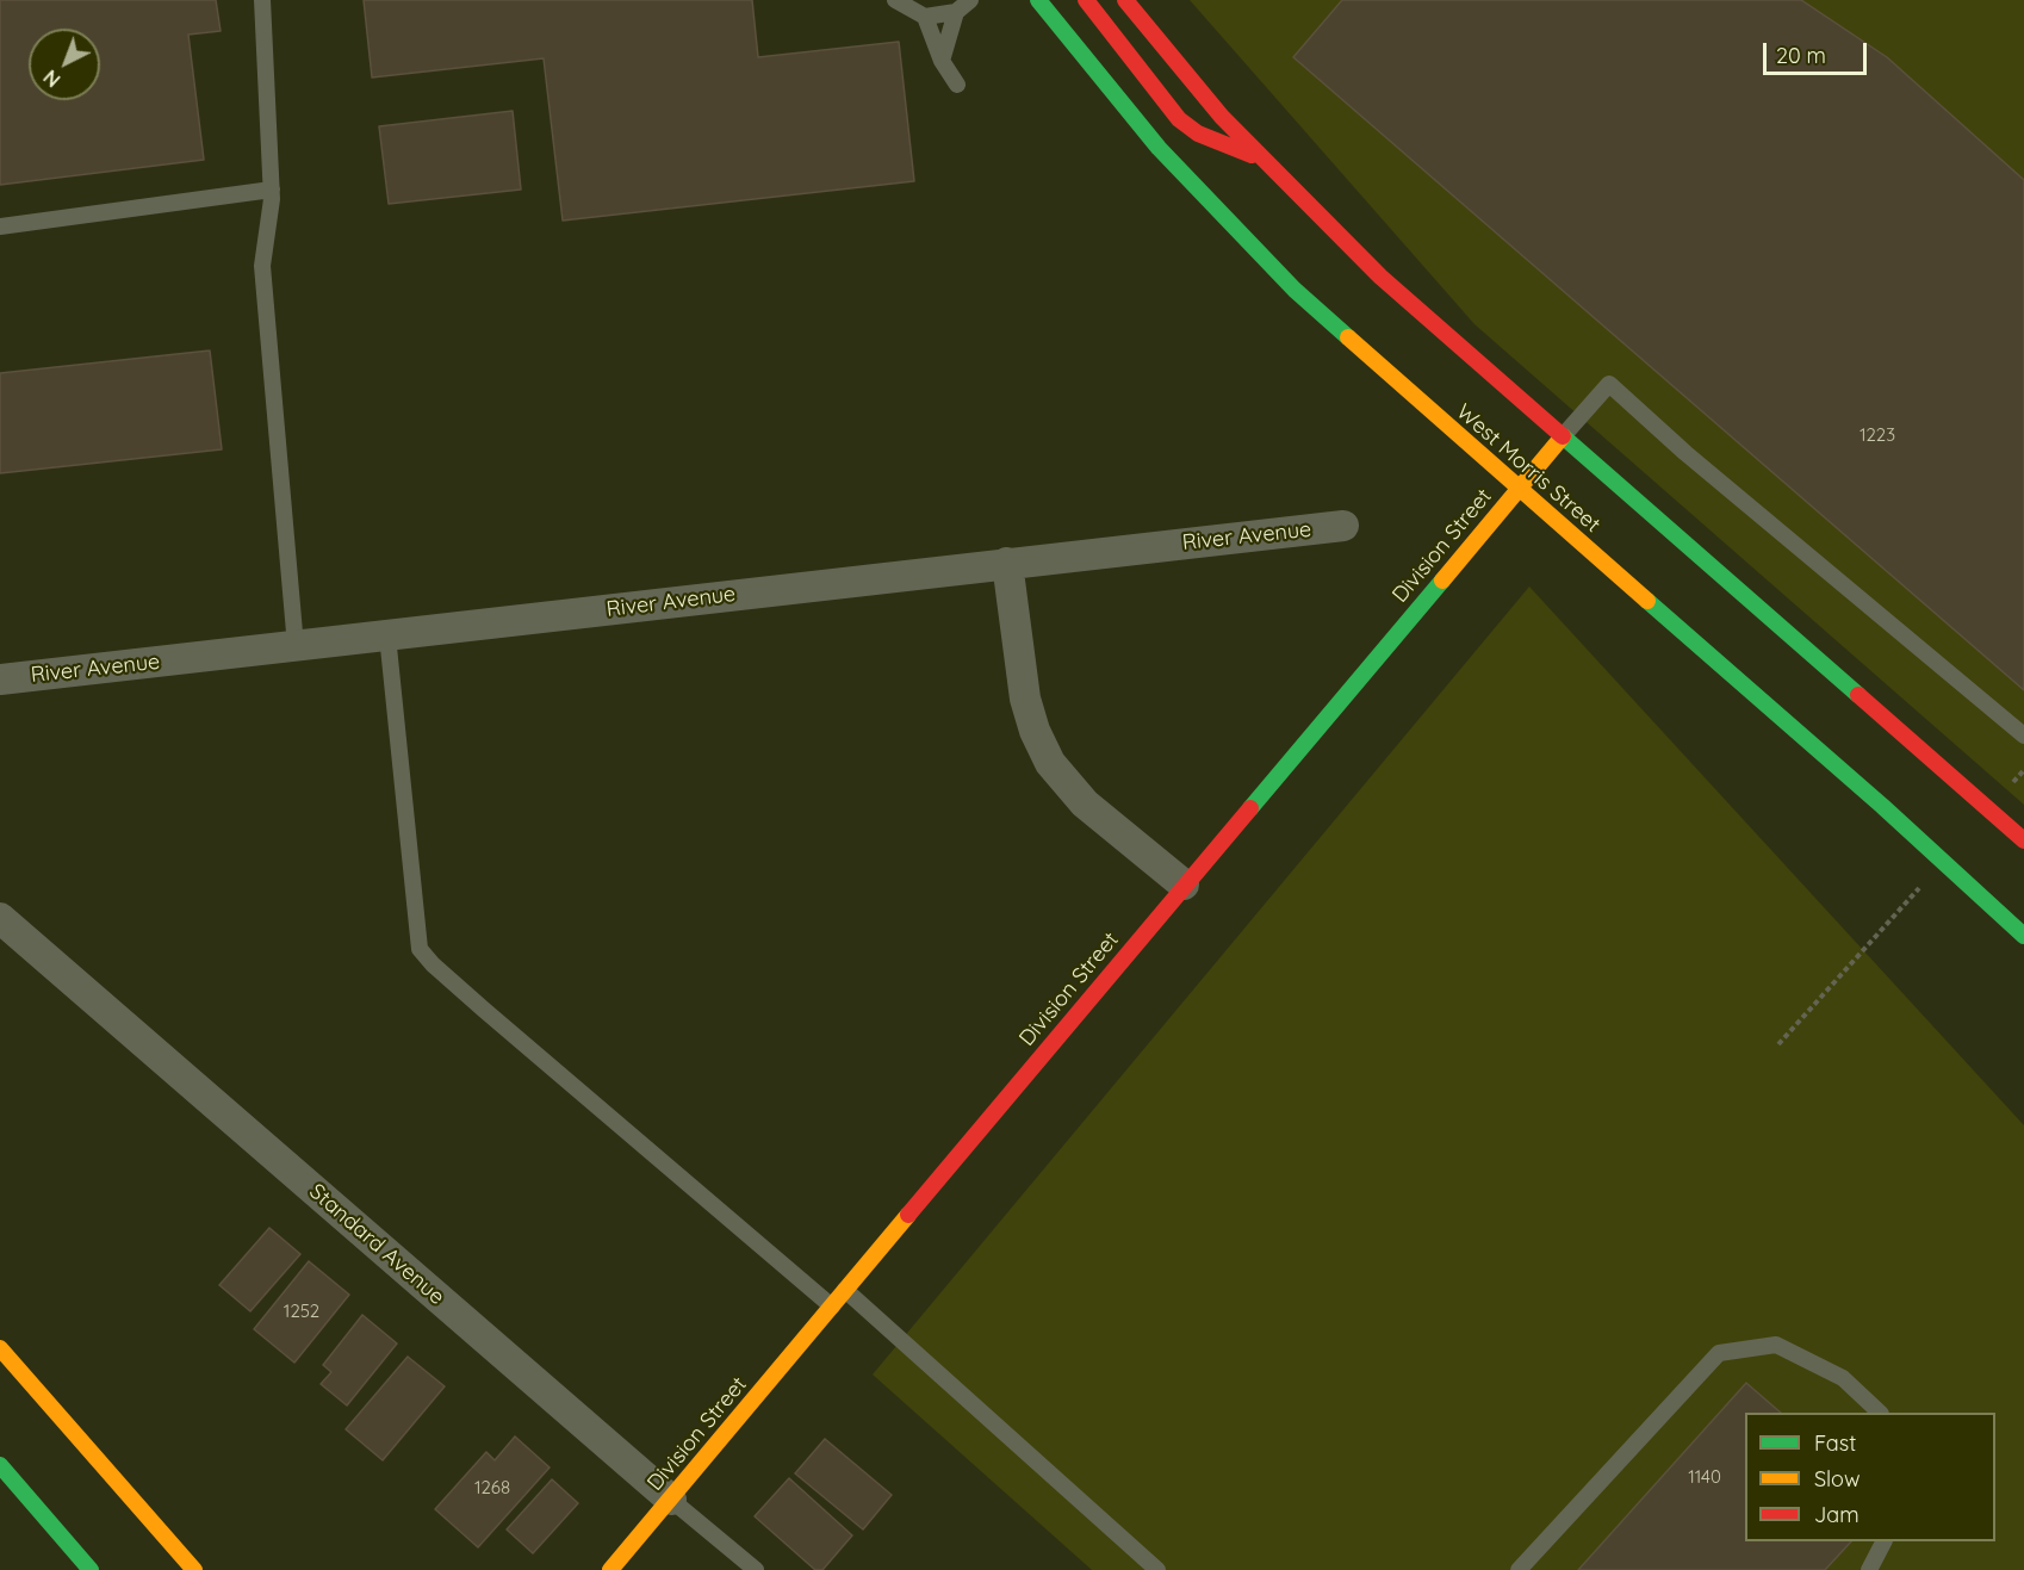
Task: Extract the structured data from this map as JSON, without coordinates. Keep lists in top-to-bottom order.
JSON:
{
  "streets": {
    "main road": ["West Morris Street", "Division Street"],
    "street": ["River Avenue", "Standard Avenue"]
  },
  "crossings": [
    ["West Morris Street", "Division Street"],
    ["Division Street", "Standard Avenue"]
  ],
  "house_numbers": [
    "1223",
    "1252",
    "1140",
    "1268"
  ],
  "legend": ["Fast", "Slow", "Jam"],
  "scale_bar": "20 m",
  "north": "bottom left"
}
